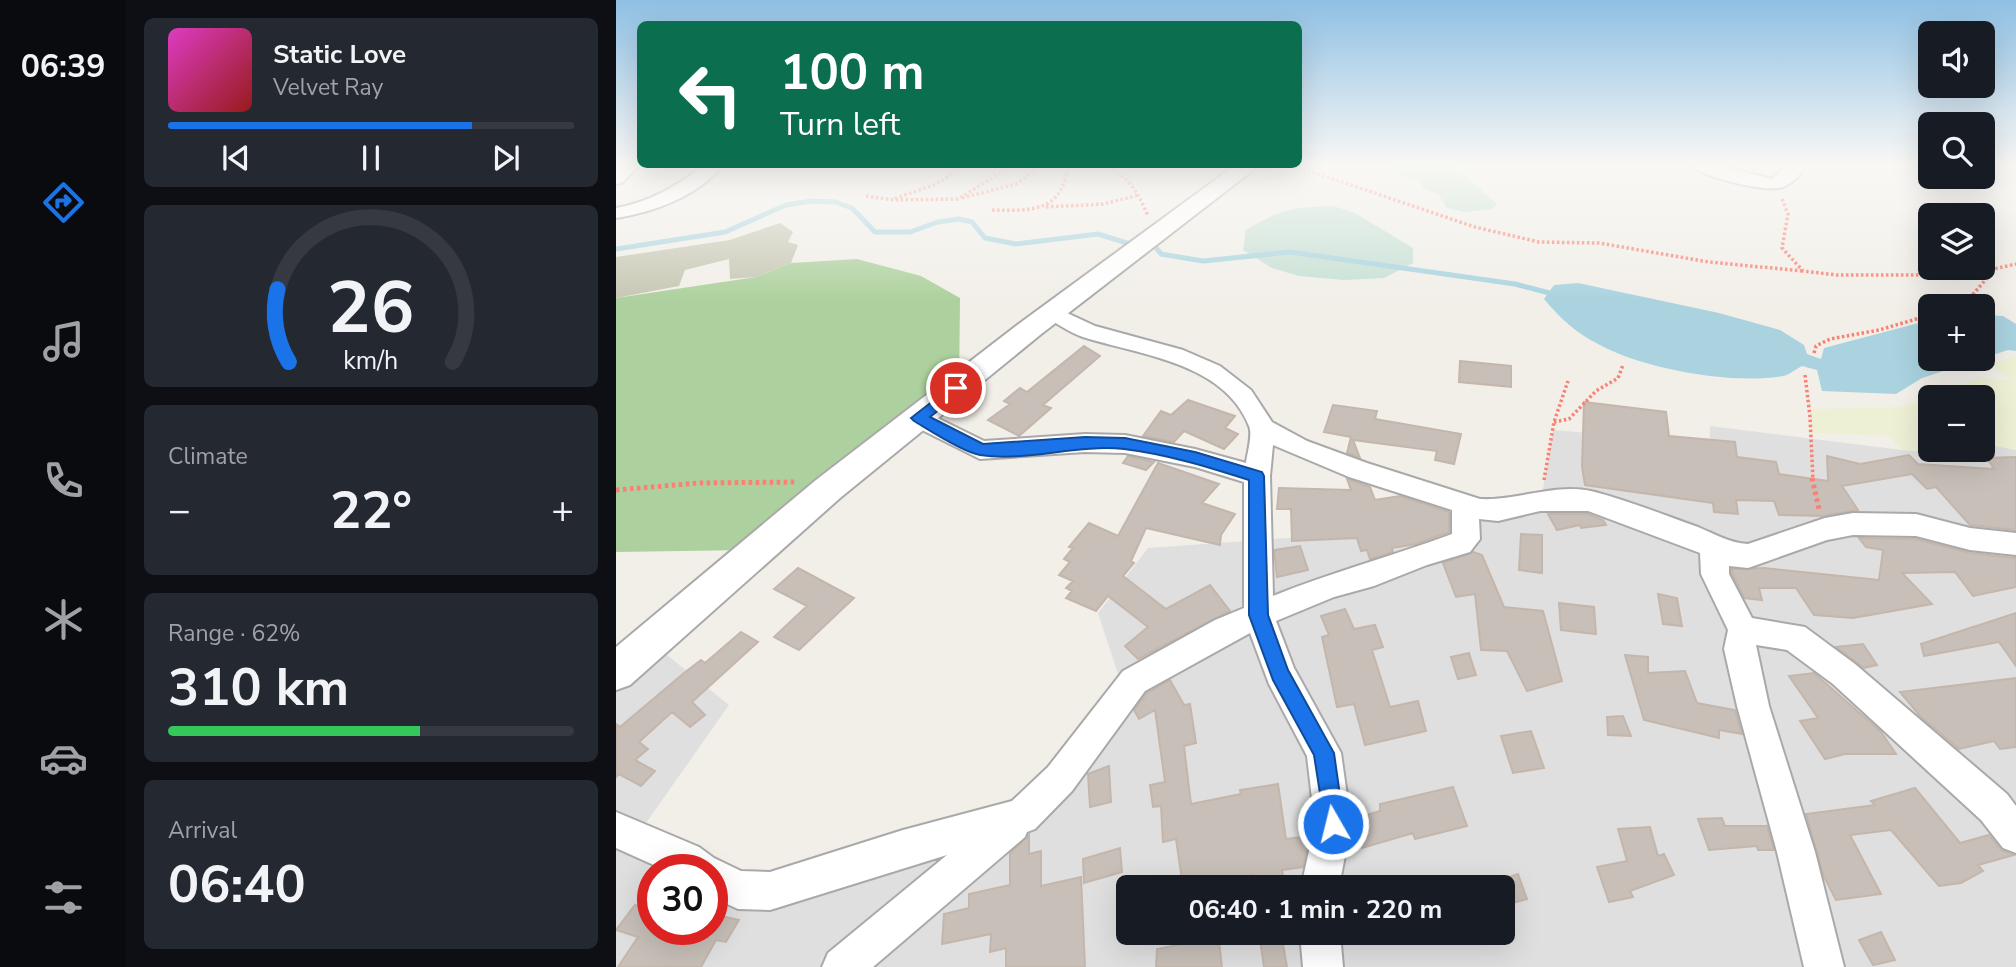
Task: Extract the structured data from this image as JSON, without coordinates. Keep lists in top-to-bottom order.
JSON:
{
  "page": {
    "tabs": "06:39",
    "map_buttons": ["+", "−"],
    "turn": ["100 m", "Turn left"],
    "song": ["Static Love", "Velvet Ray"],
    "tile": [
      "Climate",
      ["Range · 62%", "310 km"],
      ["Arrival", "06:40"]
    ],
    "heat": ["−", "22°", "+"],
    "limit": "30",
    "trip": "06:40 · 1 min · 220 m",
    "gauge": ["26", "km/h"]
  }
}
